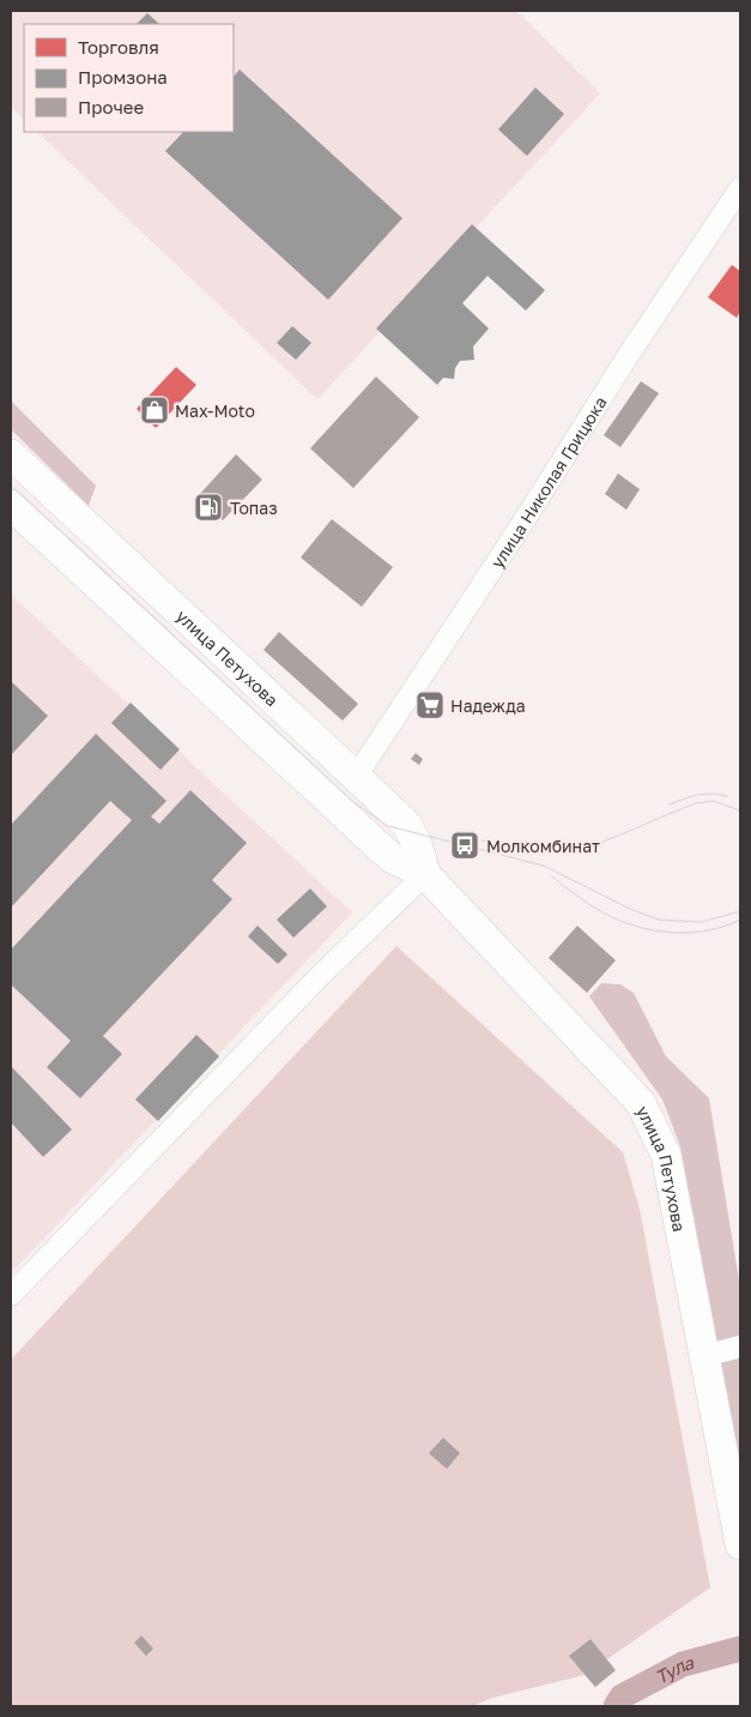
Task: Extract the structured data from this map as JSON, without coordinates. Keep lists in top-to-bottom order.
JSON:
{
  "streets": {
    "highway": ["улица Петухова"],
    "street": ["улица Николая Грицюка"]
  },
  "crossings": [
    ["улица Николая Грицюка", "улица Петухова"]
  ],
  "water": ["Тула"],
  "places": {
    "shop": ["Max-Moto"],
    "fuel station": ["Топаз"],
    "supermarket": ["Надежда"],
    "bus stop": ["Молкомбинат"]
  },
  "legend": ["Торговля", "Промзона", "Прочее"]
}
